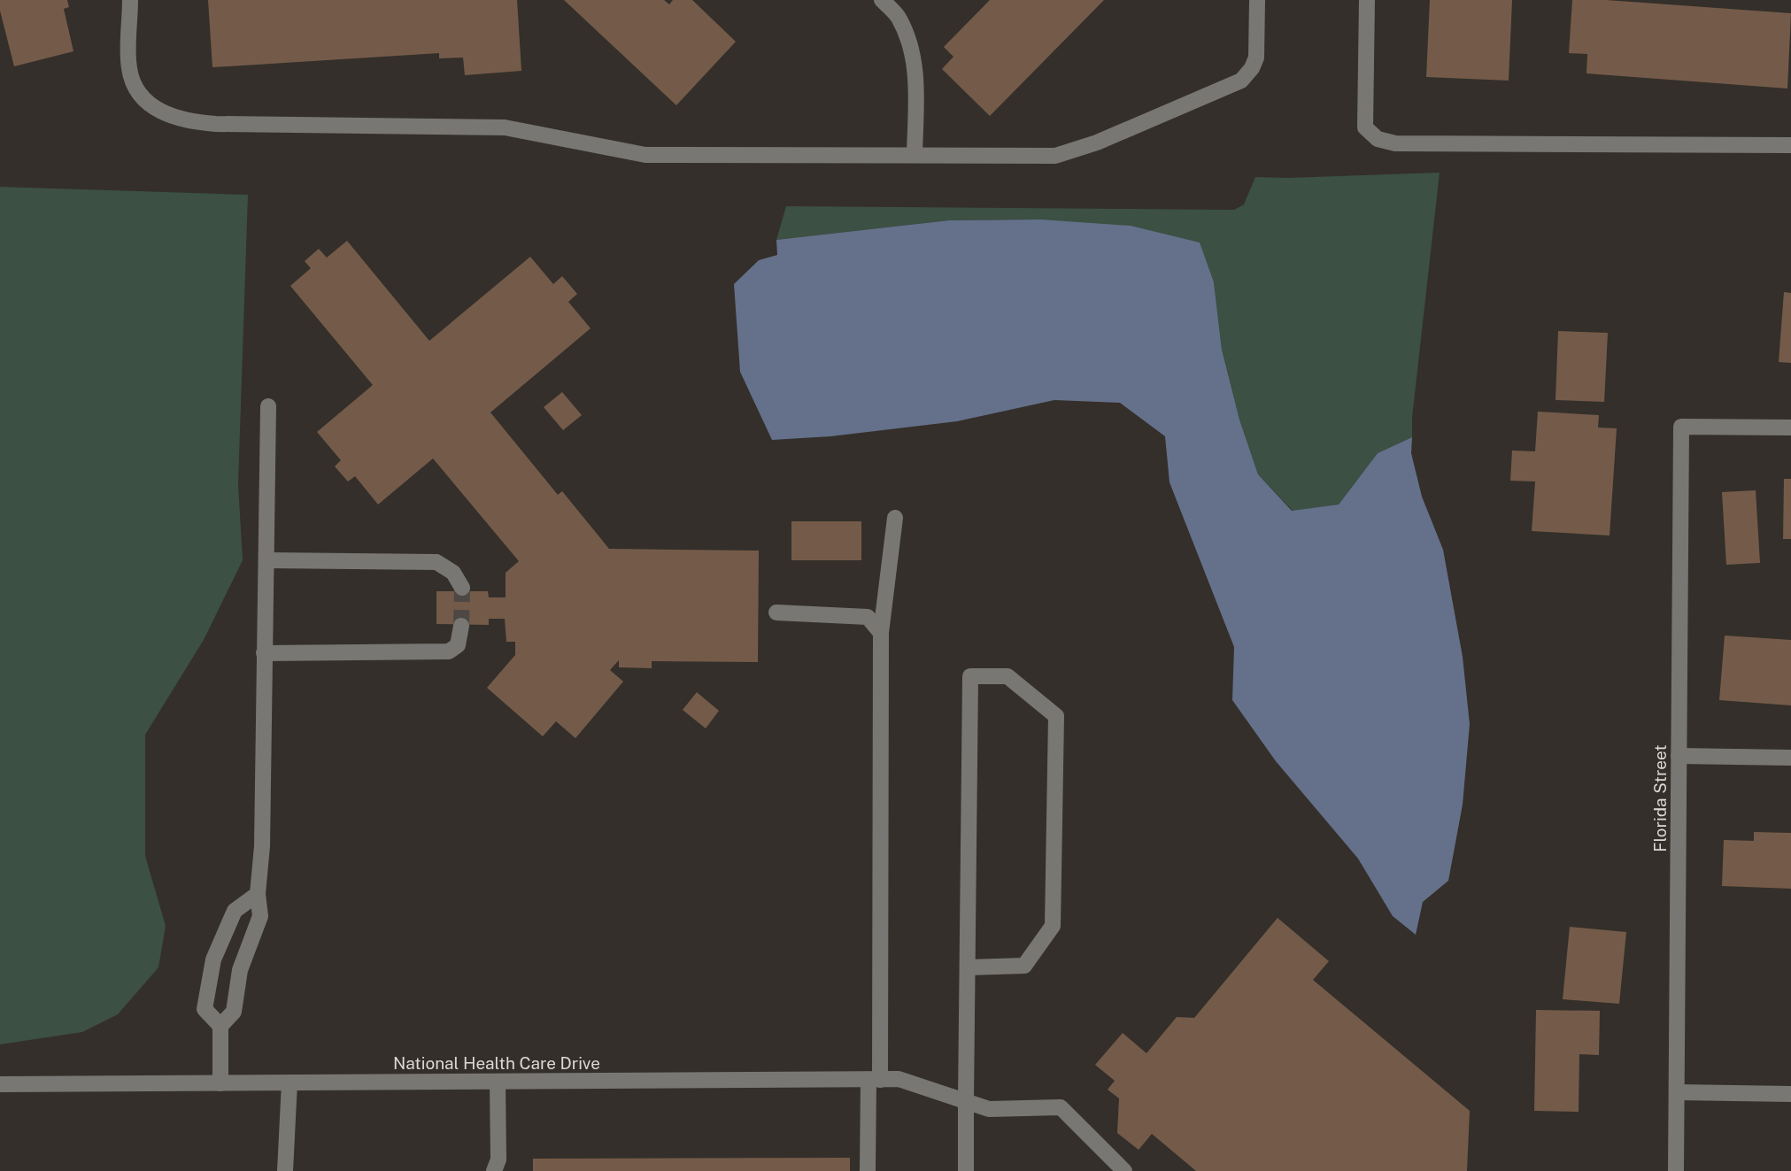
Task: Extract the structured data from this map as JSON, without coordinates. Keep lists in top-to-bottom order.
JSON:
{
  "streets": {
    "street": ["Florida Street", "National Health Care Drive"]
  }
}
